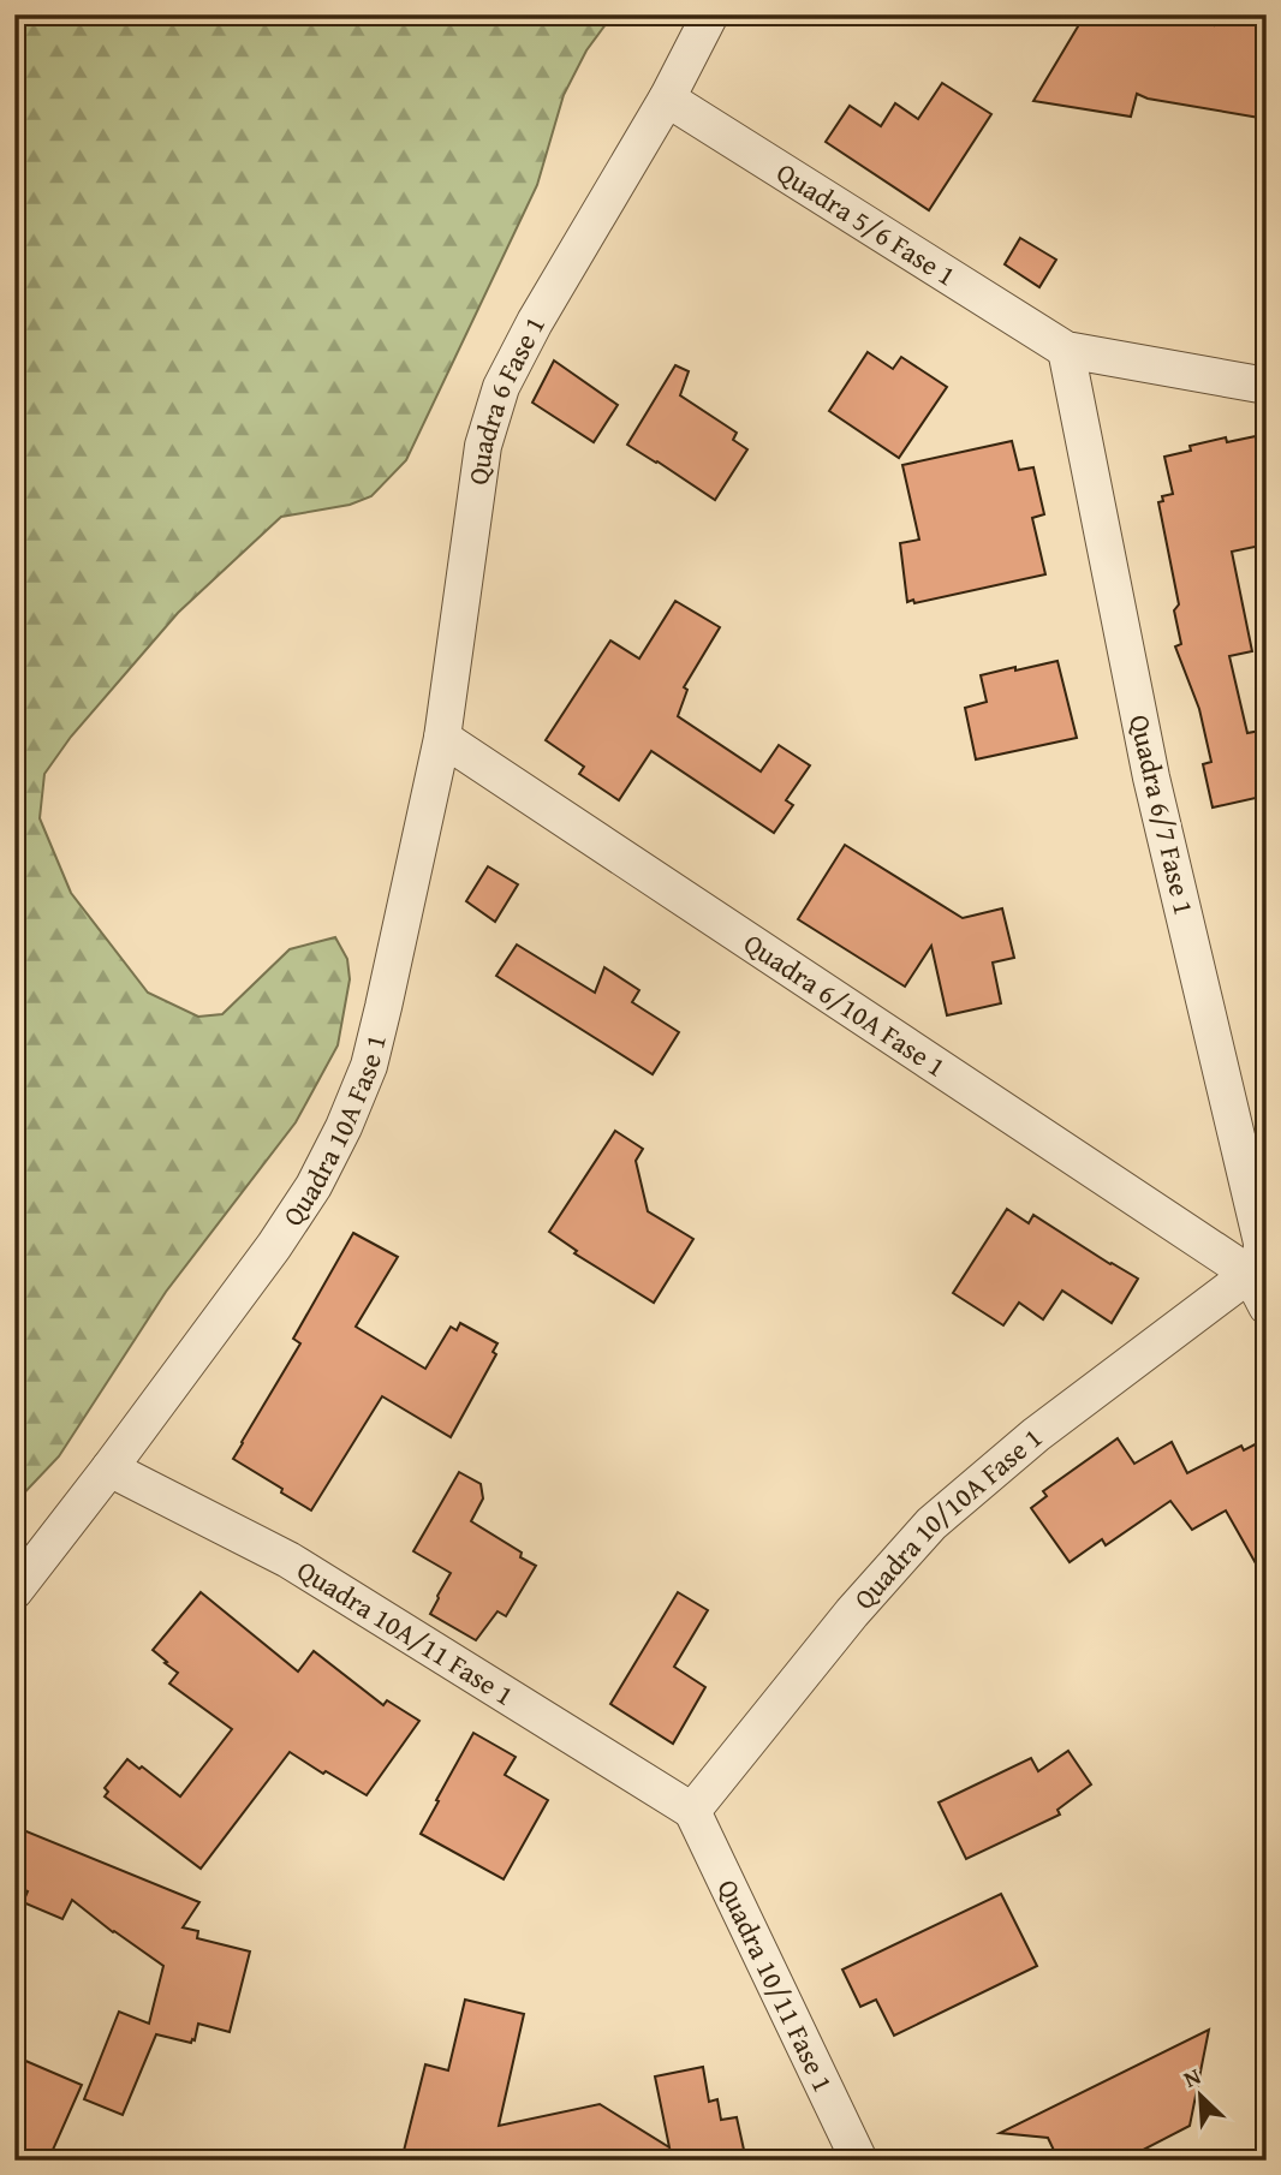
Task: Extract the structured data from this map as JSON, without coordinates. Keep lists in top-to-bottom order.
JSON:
{
  "streets": {
    "street": [
      "Quadra 5/6 Fase 1",
      "Quadra 6 Fase 1",
      "Quadra 6/7 Fase 1",
      "Quadra 6/10A Fase 1",
      "Quadra 10A Fase 1",
      "Quadra 10/10A Fase 1",
      "Quadra 10A/11 Fase 1",
      "Quadra 10/11 Fase 1"
    ]
  },
  "crossings": [
    ["Quadra 5/6 Fase 1", "Quadra 6 Fase 1"],
    ["Quadra 5/6 Fase 1", "Quadra 6/7 Fase 1"],
    ["Quadra 6 Fase 1", "Quadra 6/10A Fase 1"],
    ["Quadra 6 Fase 1", "Quadra 10A Fase 1"],
    ["Quadra 6/7 Fase 1", "Quadra 6/10A Fase 1"],
    ["Quadra 6/7 Fase 1", "Quadra 10/10A Fase 1"],
    ["Quadra 6/10A Fase 1", "Quadra 10A Fase 1"],
    ["Quadra 6/10A Fase 1", "Quadra 10/10A Fase 1"],
    ["Quadra 10A Fase 1", "Quadra 10A/11 Fase 1"],
    ["Quadra 10/10A Fase 1", "Quadra 10A/11 Fase 1"],
    ["Quadra 10/10A Fase 1", "Quadra 10/11 Fase 1"],
    ["Quadra 10A/11 Fase 1", "Quadra 10/11 Fase 1"]
  ],
  "north": "top left"
}
